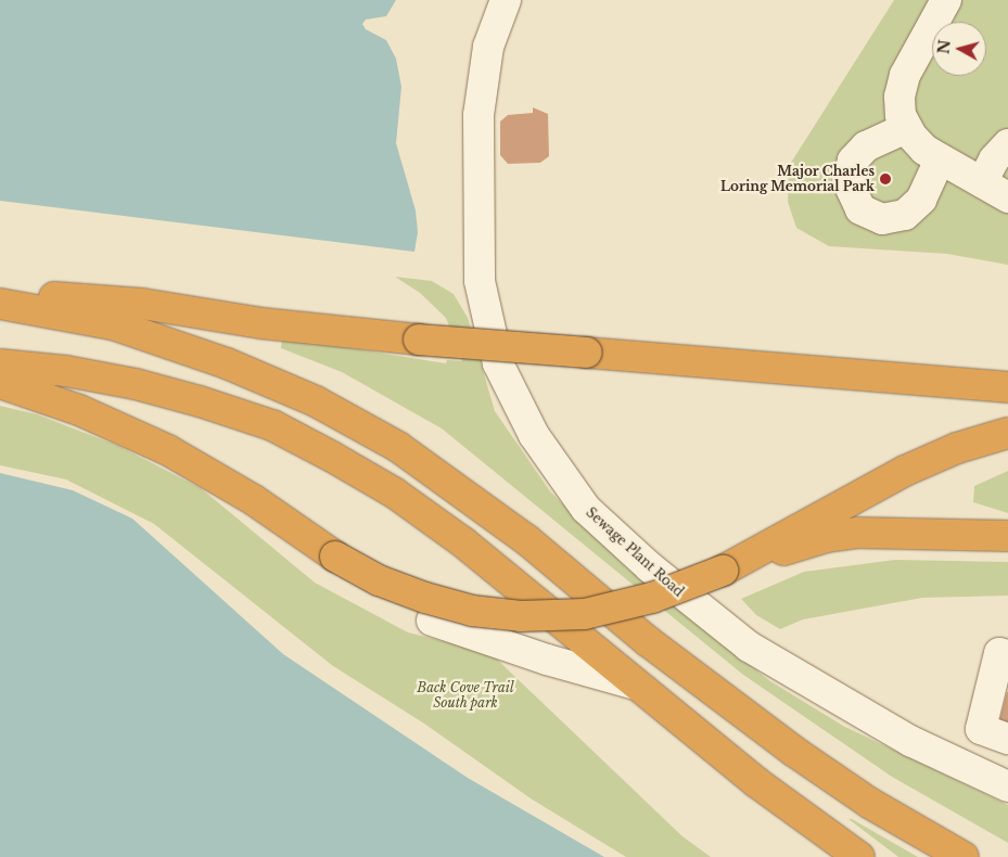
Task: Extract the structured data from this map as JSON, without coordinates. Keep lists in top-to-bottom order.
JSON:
{
  "streets": {
    "street": ["Sewage Plant Road"]
  },
  "parks": ["Back Cove Trail South park"],
  "places": ["Major Charles Loring Memorial Park"],
  "north": "left"
}
